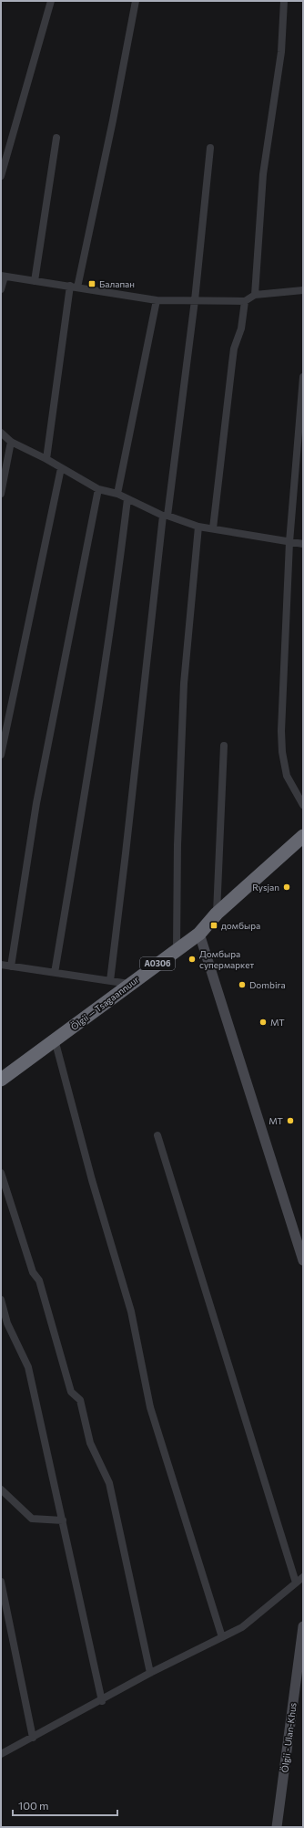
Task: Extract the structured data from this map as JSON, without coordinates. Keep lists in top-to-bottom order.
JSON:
{
  "streets": {
    "highway": ["A0306", "Ölgii — Tsagaannuur"],
    "street": ["Ölgii - Ulan-Khus"]
  },
  "places": {
    "transit": ["Балапан", "домбыра"],
    "other": [
      "Rysjan",
      "Домбыра супермаркет",
      "Dombira",
      "МТ",
      "MT"
    ]
  },
  "scale_bar": "100 m"
}
